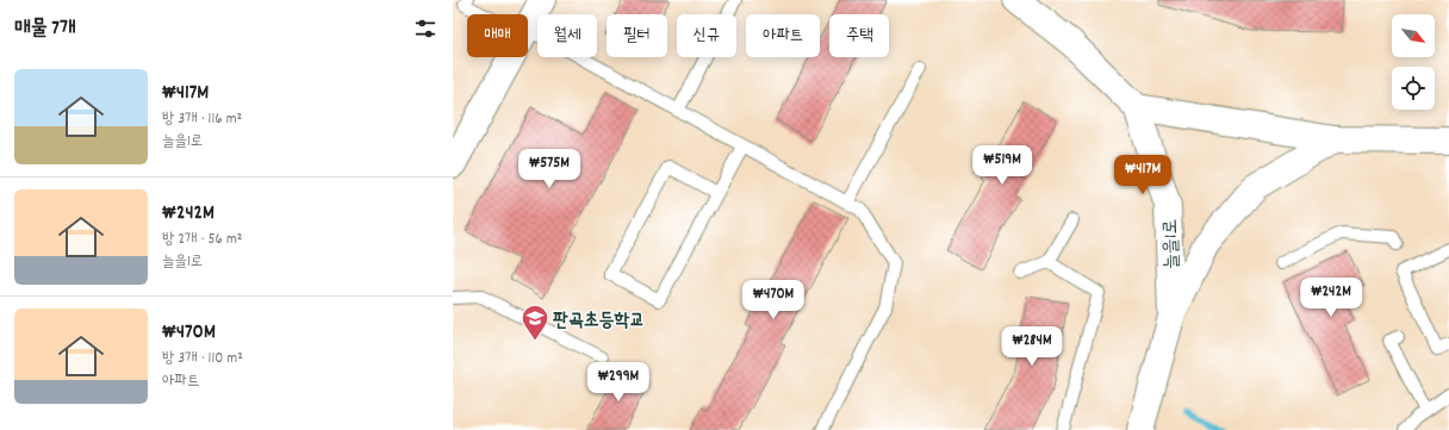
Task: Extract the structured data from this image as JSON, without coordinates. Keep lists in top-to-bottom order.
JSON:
{
  "streets": {
    "main road": ["늘을1로"]
  },
  "places": {
    "school or university": ["판곡초등학교"]
  },
  "north": "bottom right",
  "page": {
    "heading": "매물 7개",
    "chip": [
      "매매",
      "월세",
      "필터",
      "신규",
      "아파트",
      "주택"
    ],
    "list": [
      {
        "name": "₩417M",
        "note": "방 3개 · 116 m² · 늘을1로"
      },
      {
        "name": "₩242M",
        "note": "방 2개 · 56 m² · 늘을1로"
      },
      {
        "name": "₩470M",
        "note": "방 3개 · 110 m² · 아파트"
      }
    ],
    "price": [
      "₩519M",
      "₩575M",
      "₩417M",
      "₩242M",
      "₩470M",
      "₩284M",
      "₩299M"
    ]
  }
}
